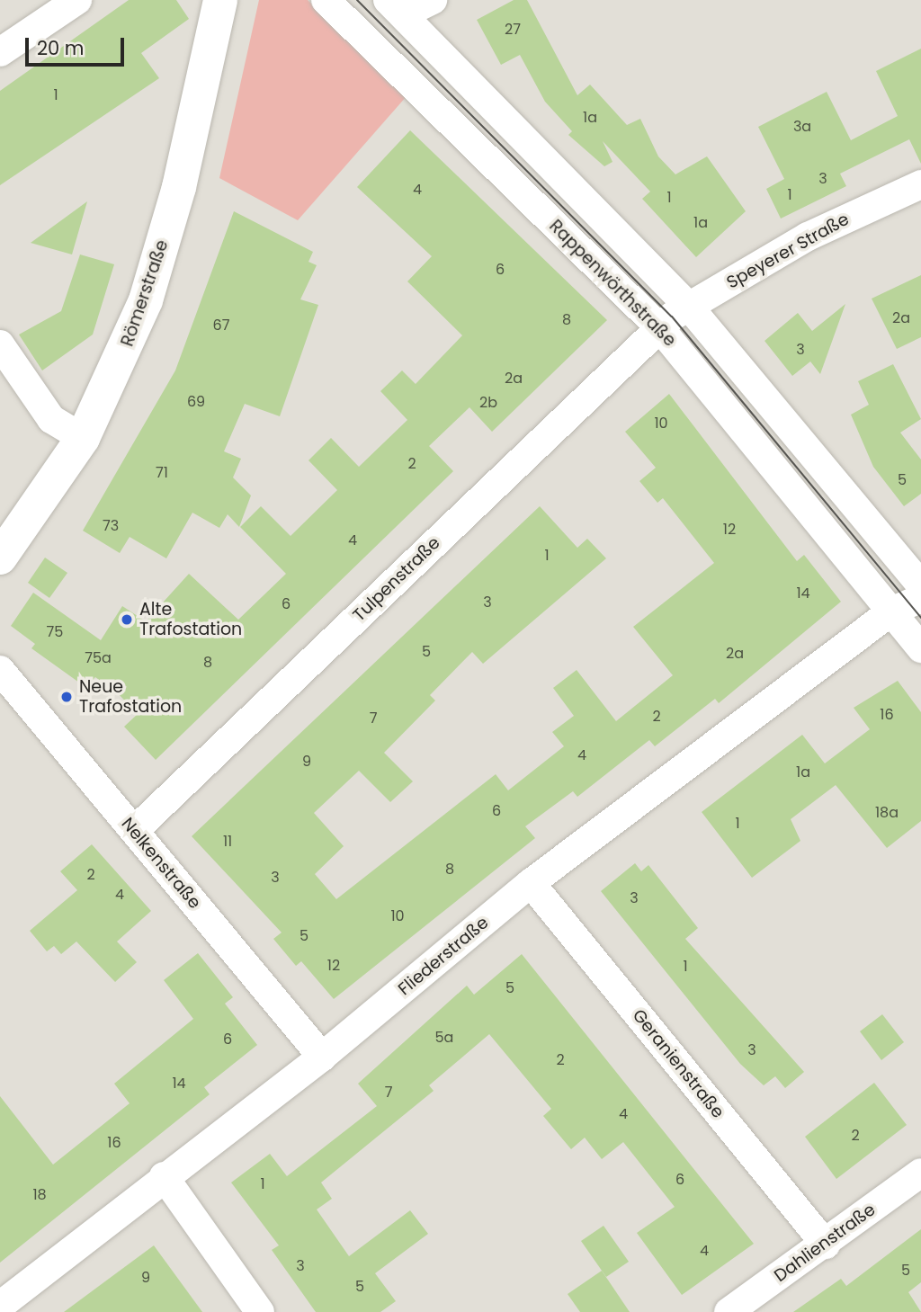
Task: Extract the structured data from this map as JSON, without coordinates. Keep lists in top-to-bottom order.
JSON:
{
  "streets": {
    "street": [
      "Speyerer Straße",
      "Rappenwörthstraße",
      "Römerstraße",
      "Tulpenstraße",
      "Nelkenstraße",
      "Fliederstraße",
      "Geranienstraße",
      "Dahlienstraße"
    ]
  },
  "crossings": [
    ["Speyerer Straße", "Rappenwörthstraße"],
    ["Speyerer Straße", "Tulpenstraße"],
    ["Rappenwörthstraße", "Tulpenstraße"],
    ["Rappenwörthstraße", "Fliederstraße"],
    ["Tulpenstraße", "Nelkenstraße"],
    ["Nelkenstraße", "Fliederstraße"],
    ["Fliederstraße", "Geranienstraße"],
    ["Geranienstraße", "Dahlienstraße"]
  ],
  "places": ["Alte Trafostation", "Neue Trafostation"],
  "house_numbers": [
    "27",
    "1",
    "1a",
    "3a",
    "3",
    "4",
    "1",
    "1",
    "1a",
    "6",
    "2a",
    "8",
    "67",
    "3",
    "2a",
    "69",
    "2b",
    "10",
    "2",
    "71",
    "5",
    "73",
    "12",
    "4",
    "1",
    "14",
    "3",
    "6",
    "75",
    "5",
    "2a",
    "75a",
    "8",
    "16",
    "2",
    "7",
    "4",
    "9",
    "1a",
    "6",
    "18a",
    "1",
    "11",
    "8",
    "2",
    "3",
    "4",
    "3",
    "10",
    "5",
    "12",
    "1",
    "5",
    "5a",
    "6",
    "3",
    "2",
    "14",
    "7",
    "4",
    "2",
    "16",
    "6",
    "1",
    "18",
    "4",
    "3",
    "5",
    "9",
    "5"
  ],
  "scale_bar": "20 m"
}
